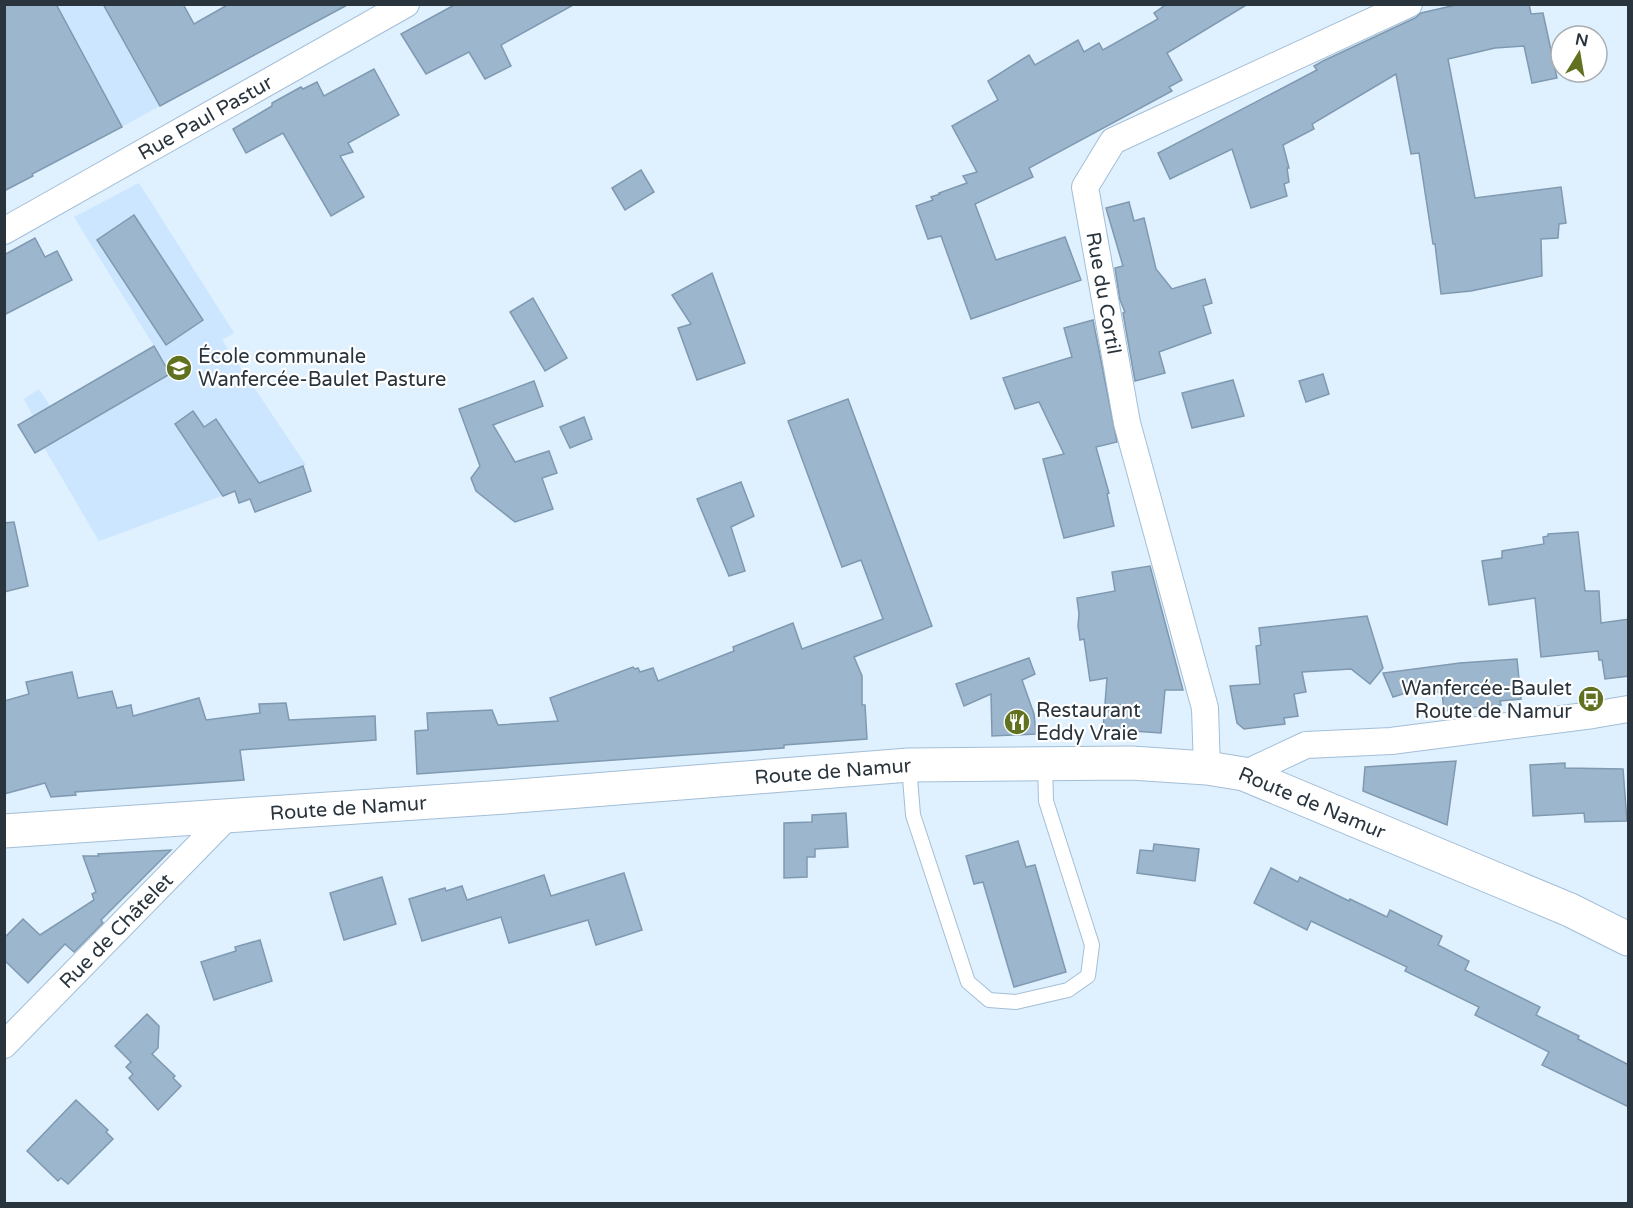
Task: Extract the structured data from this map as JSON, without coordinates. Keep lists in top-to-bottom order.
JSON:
{
  "streets": {
    "main road": ["Route de Namur"],
    "street": ["Rue Paul Pastur", "Rue du Cortil", "Rue de Châtelet"]
  },
  "crossings": [
    ["Rue du Cortil", "Route de Namur"],
    ["Route de Namur", "Rue de Châtelet"]
  ],
  "places": {
    "school or university": ["École communale Wanfercée-Baulet Pasture"],
    "bus stop": ["Wanfercée-Baulet Route de Namur"],
    "restaurant": ["Restaurant Eddy Vraie"]
  },
  "north": "top"
}
